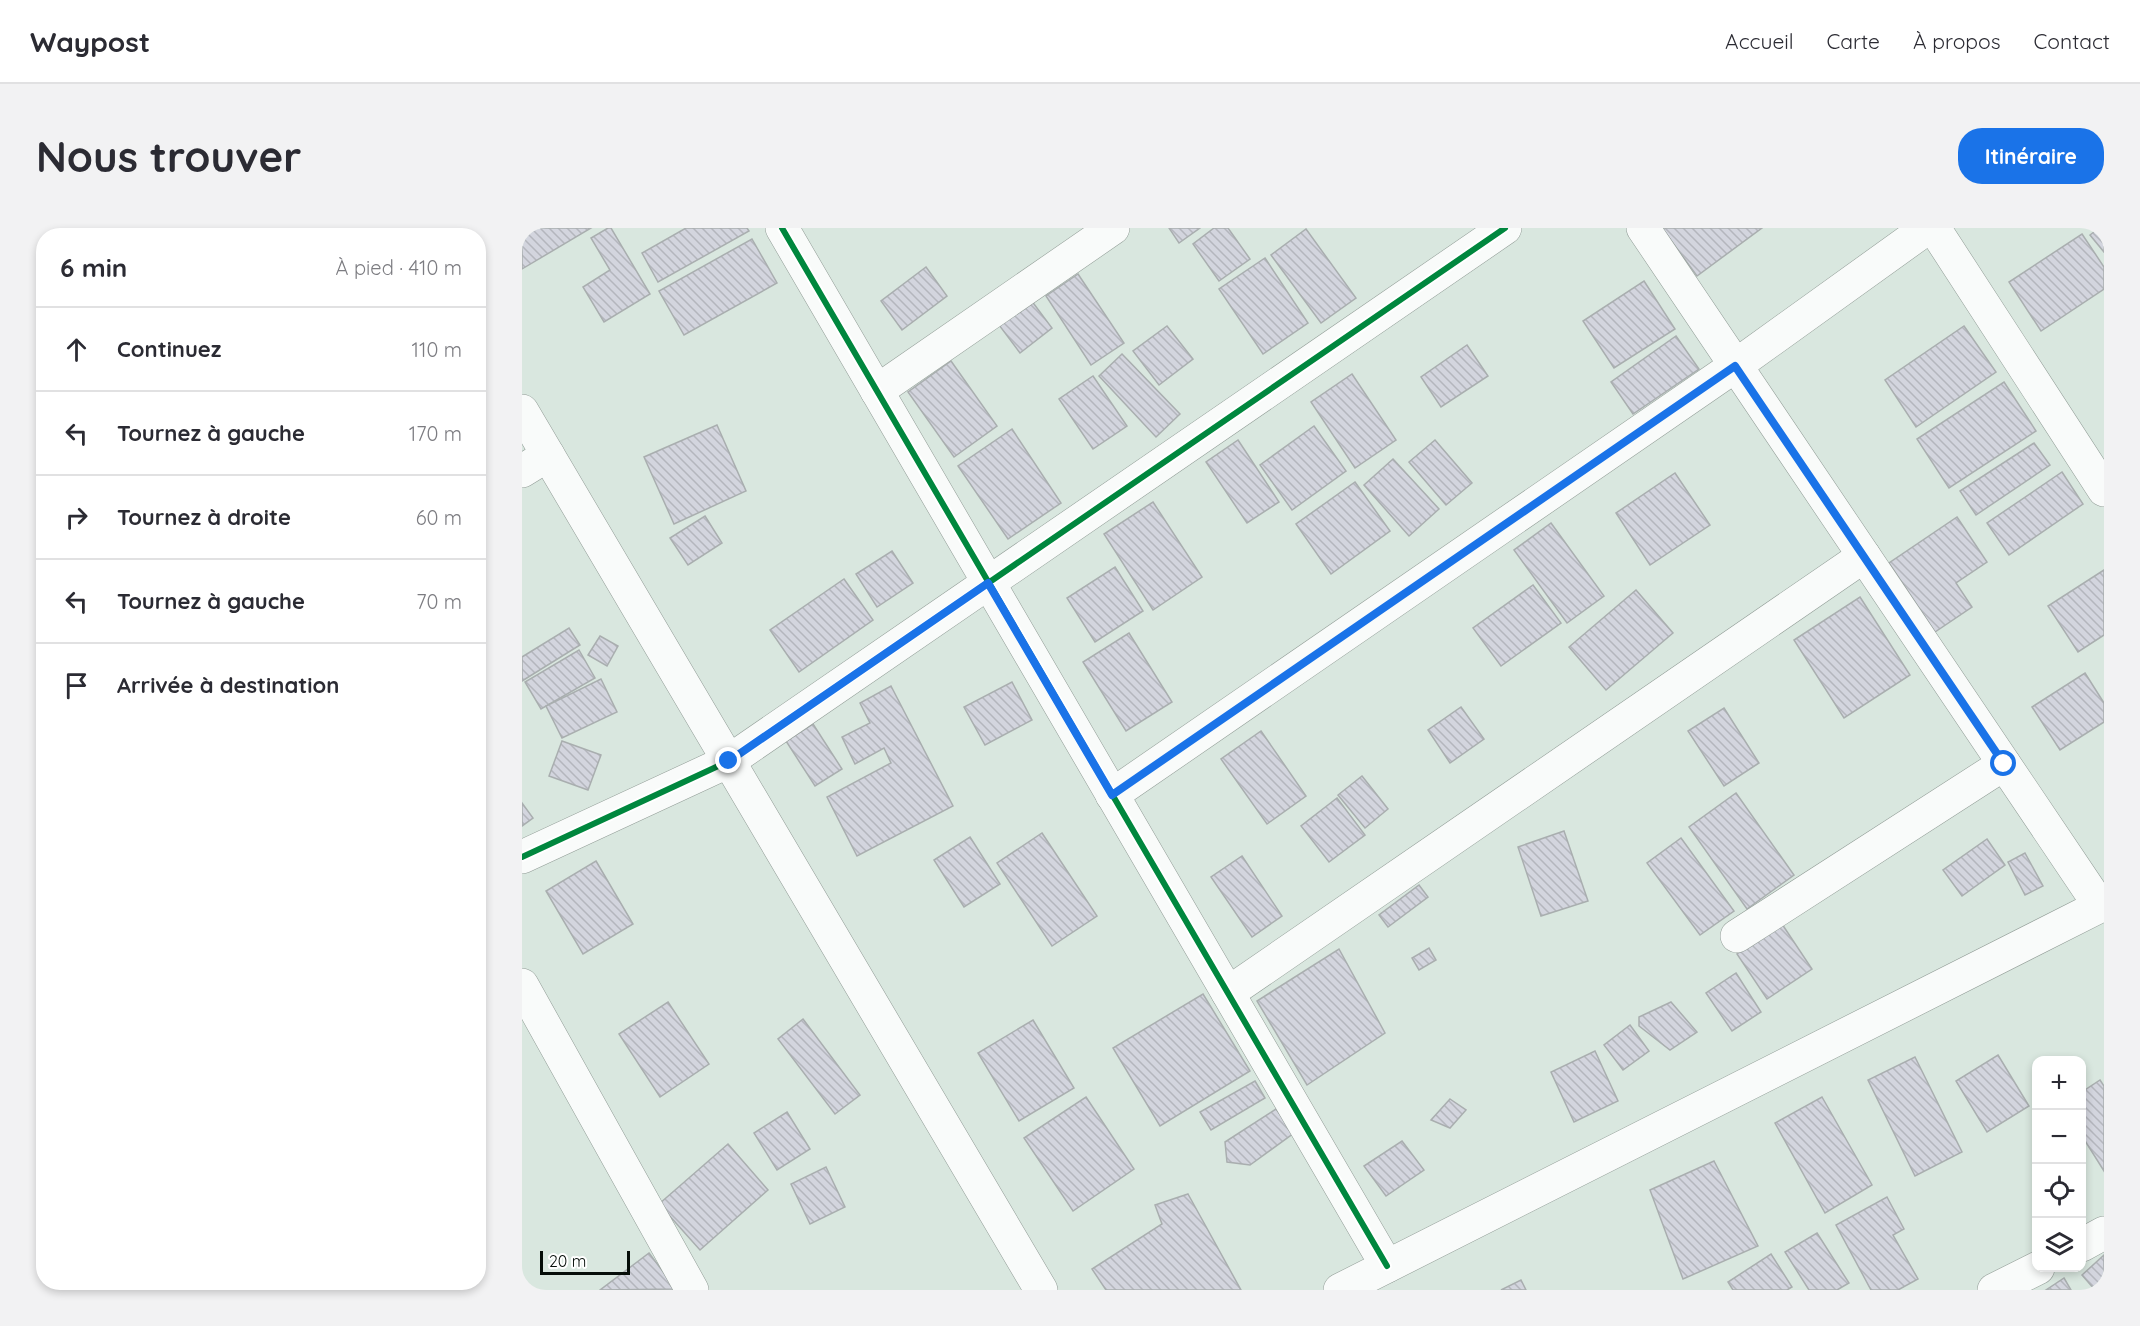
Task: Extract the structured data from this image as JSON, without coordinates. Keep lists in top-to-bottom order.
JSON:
{
  "scale_bar": "20 m",
  "page": {
    "header": "Waypost",
    "nav": [
      "Accueil",
      "Carte",
      "À propos",
      "Contact"
    ],
    "buttons": "Itinéraire",
    "title": "Nous trouver",
    "heading": ["6 min", "À pied · 410 m"],
    "list": [
      ["Continuez", "110 m"],
      ["Tournez à gauche", "170 m"],
      ["Tournez à droite", "60 m"],
      ["Tournez à gauche", "70 m"],
      "Arrivée à destination"
    ],
    "map_buttons": ["+", "−"],
    "scale": "20 m"
  }
}
